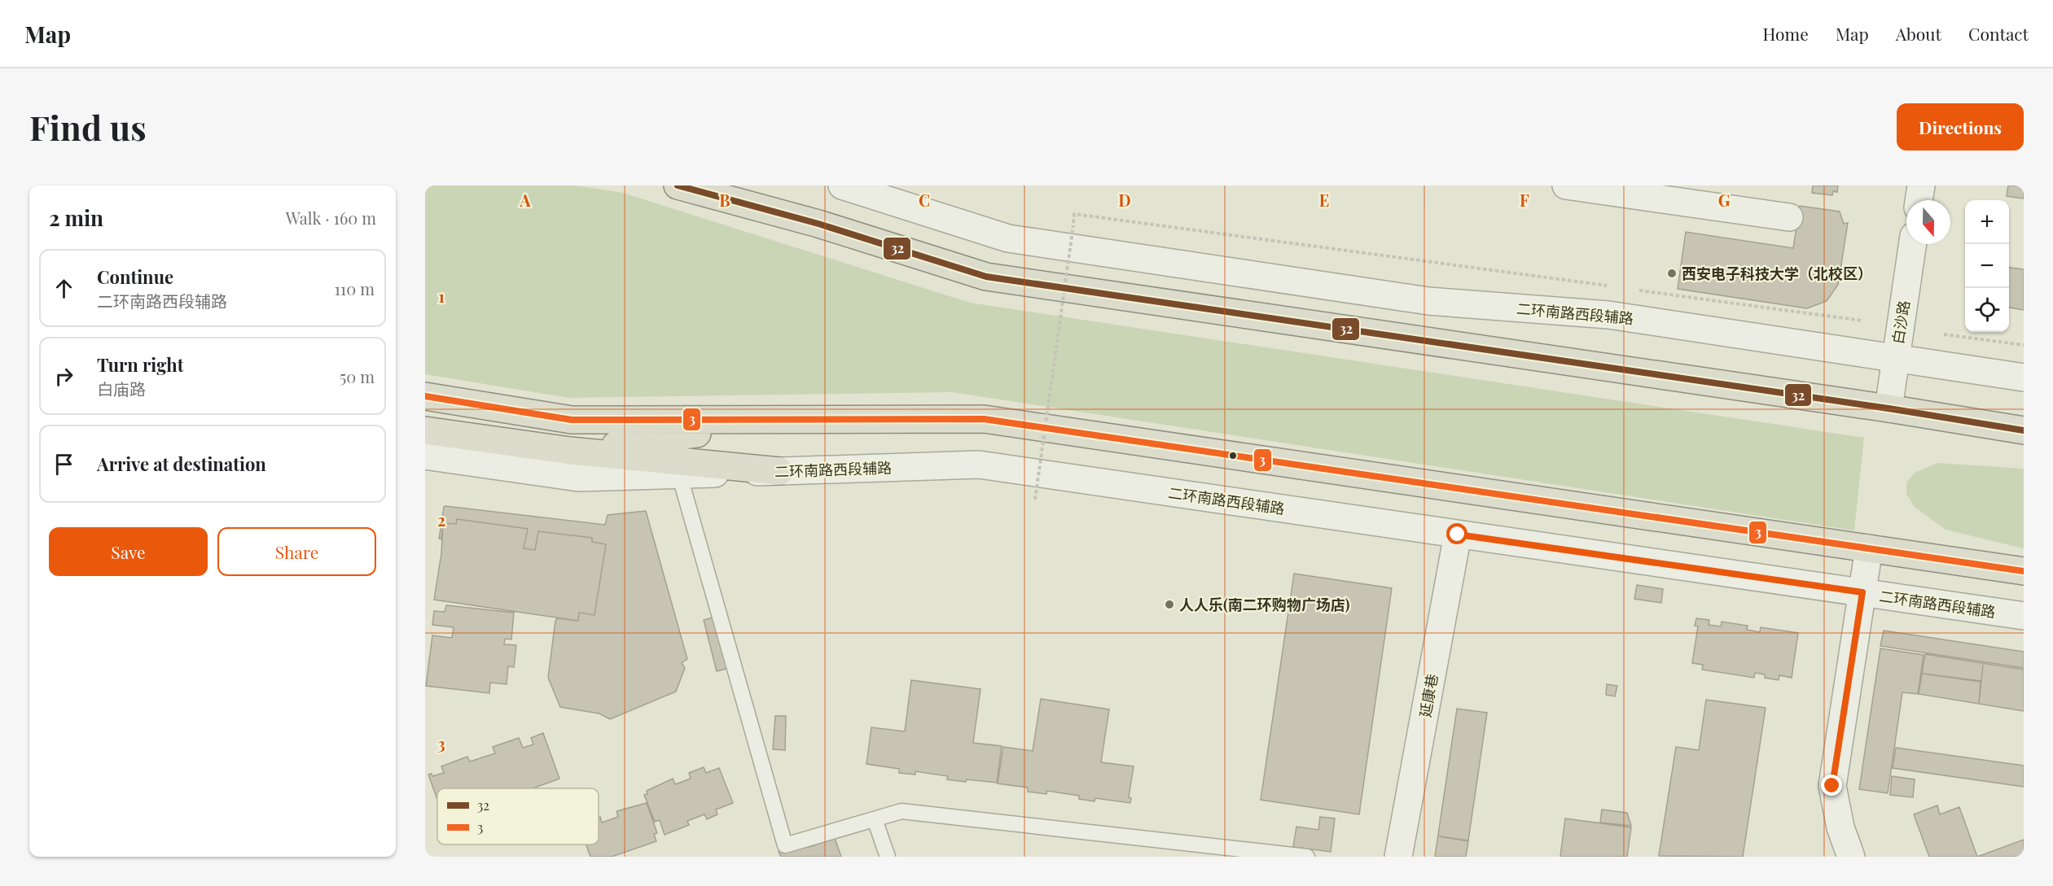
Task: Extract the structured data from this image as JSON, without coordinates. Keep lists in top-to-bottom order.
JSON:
{
  "streets": {
    "street": ["二环南路西段辅路", "白沙路", "延康巷"]
  },
  "crossings": [
    ["二环南路西段辅路", "白沙路"],
    ["二环南路西段辅路", "延康巷"]
  ],
  "places": ["西安电子科技大学（北校区）", "人人乐(南二环购物广场店)"],
  "lines": ["transit line 32", "transit line 3"],
  "legend": ["32", "3"],
  "north": "bottom",
  "page": {
    "header": "Map",
    "nav": [
      "Home",
      "Map",
      "About",
      "Contact"
    ],
    "buttons": [
      "Directions",
      ["Save", "Share"]
    ],
    "title": "Find us",
    "heading": ["2 min", "Walk · 160 m"],
    "map_buttons": ["+", "−"],
    "list": [
      ["Continue", "二环南路西段辅路", "110 m"],
      ["Turn right", "白庙路", "50 m"],
      "Arrive at destination"
    ]
  },
  "grid": {
    "columns": [
      "A",
      "B",
      "C",
      "D",
      "E",
      "F",
      "G"
    ],
    "rows": ["1", "2", "3"]
  }
}
